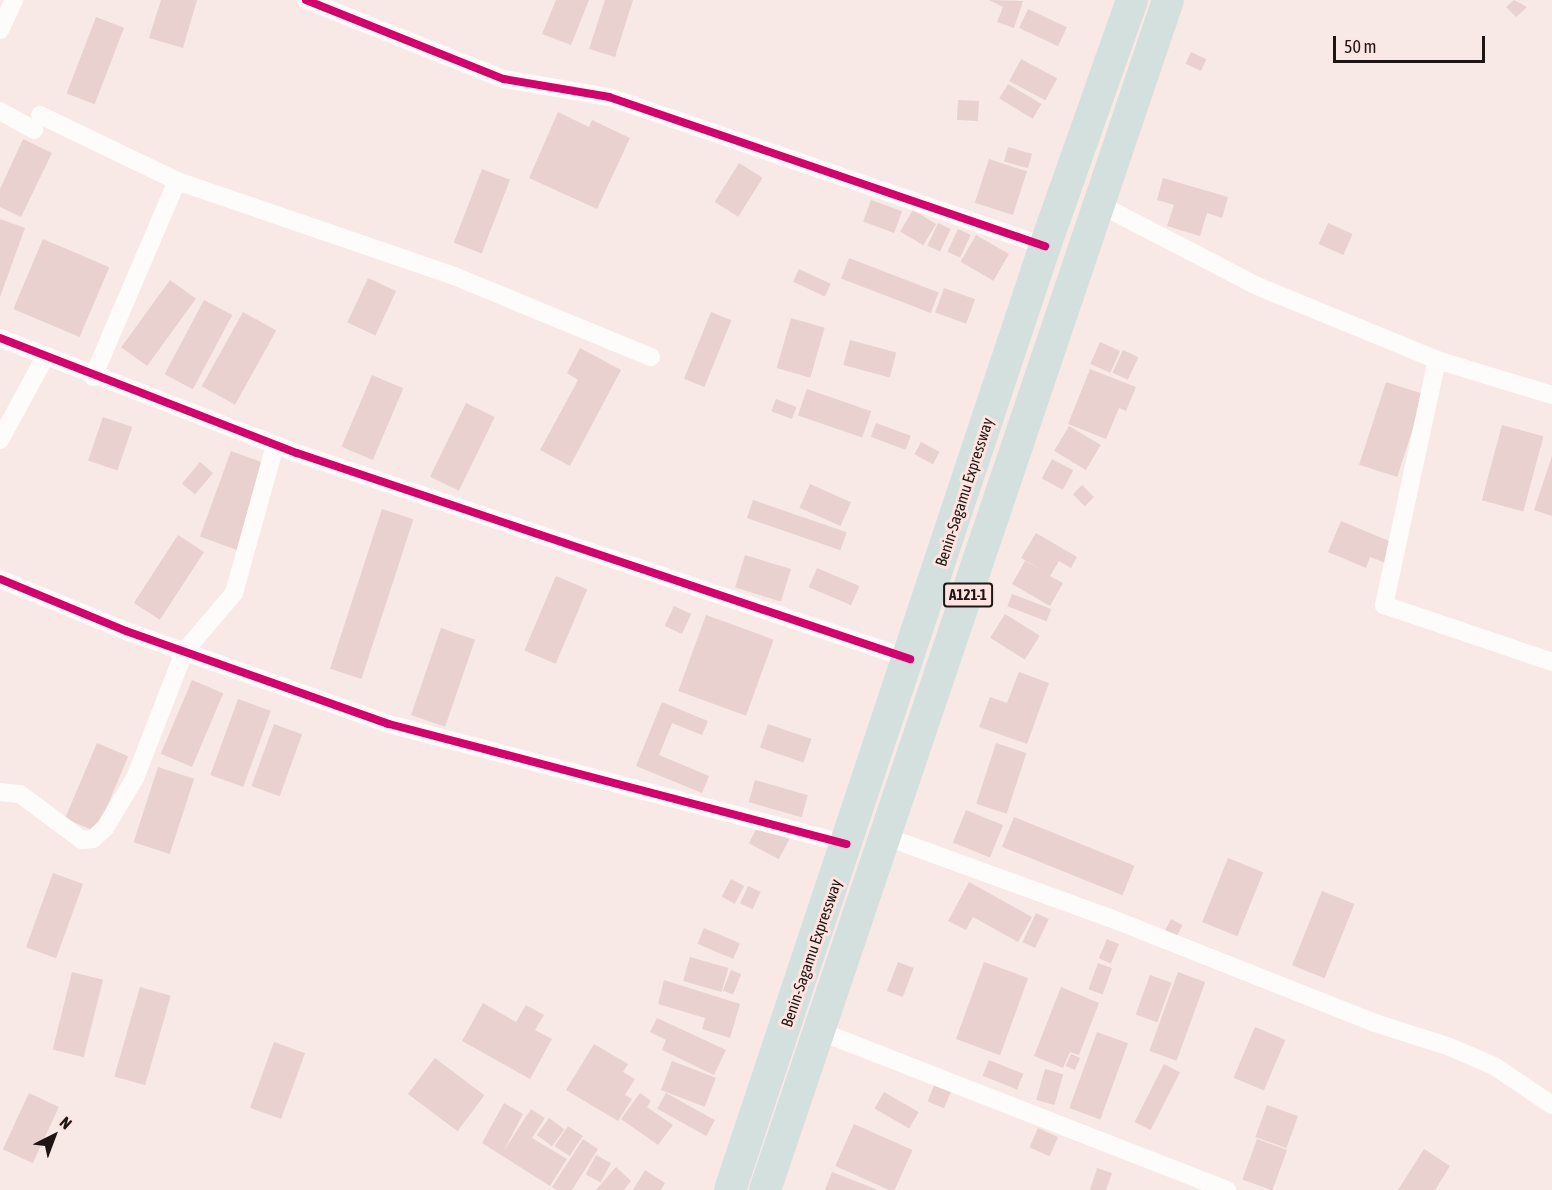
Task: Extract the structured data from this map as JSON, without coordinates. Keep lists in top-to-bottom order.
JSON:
{
  "streets": {
    "highway": ["Benin-Sagamu Expressway", "A121-1"]
  },
  "scale_bar": "50 m",
  "north": "top right"
}
